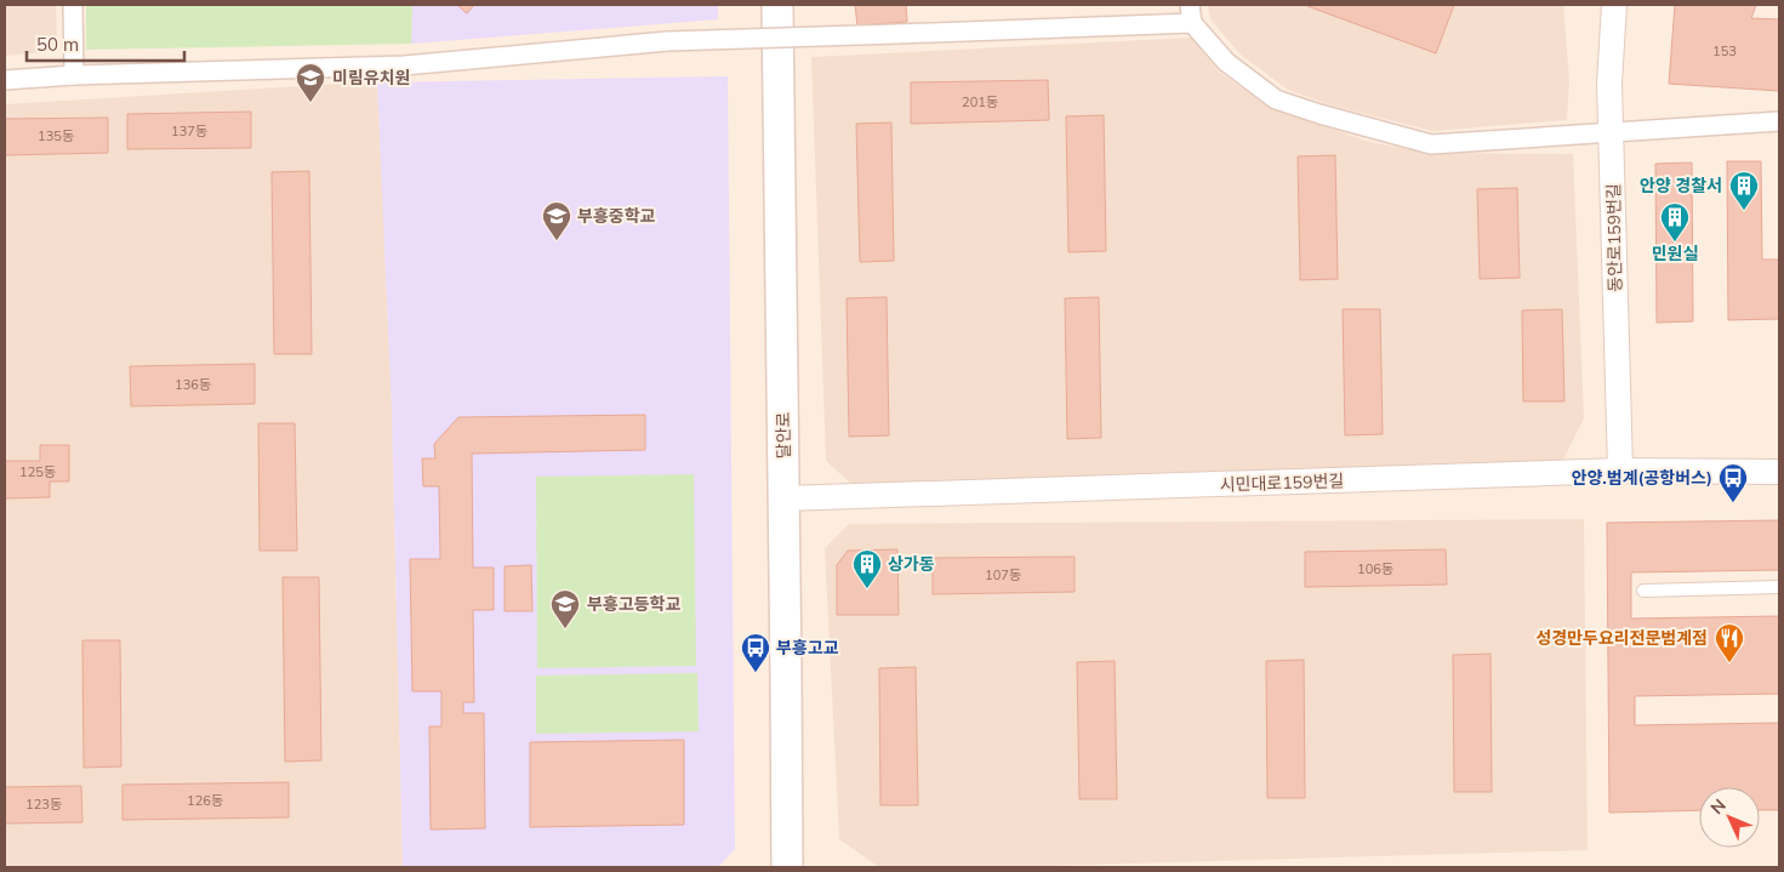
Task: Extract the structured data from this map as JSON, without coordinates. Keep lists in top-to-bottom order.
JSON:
{
  "streets": {
    "street": ["동안로159번길", "달안로", "시민대로159번길"]
  },
  "crossings": [
    ["동안로159번길", "시민대로159번길"],
    ["달안로", "시민대로159번길"]
  ],
  "places": {
    "school or university": ["미림유치원", "부흥중학교", "부흥고등학교"],
    "building": ["안양 경찰서", "민원실", "상가동"],
    "bus stop": ["안양.범계(공항버스)", "부흥고교"],
    "restaurant": ["성경만두요리전문범계점"]
  },
  "house_numbers": [
    "153",
    "201동",
    "137동",
    "135동",
    "136동",
    "125동",
    "106동",
    "107동",
    "126동",
    "123동"
  ],
  "scale_bar": "50 m",
  "north": "top left"
}
